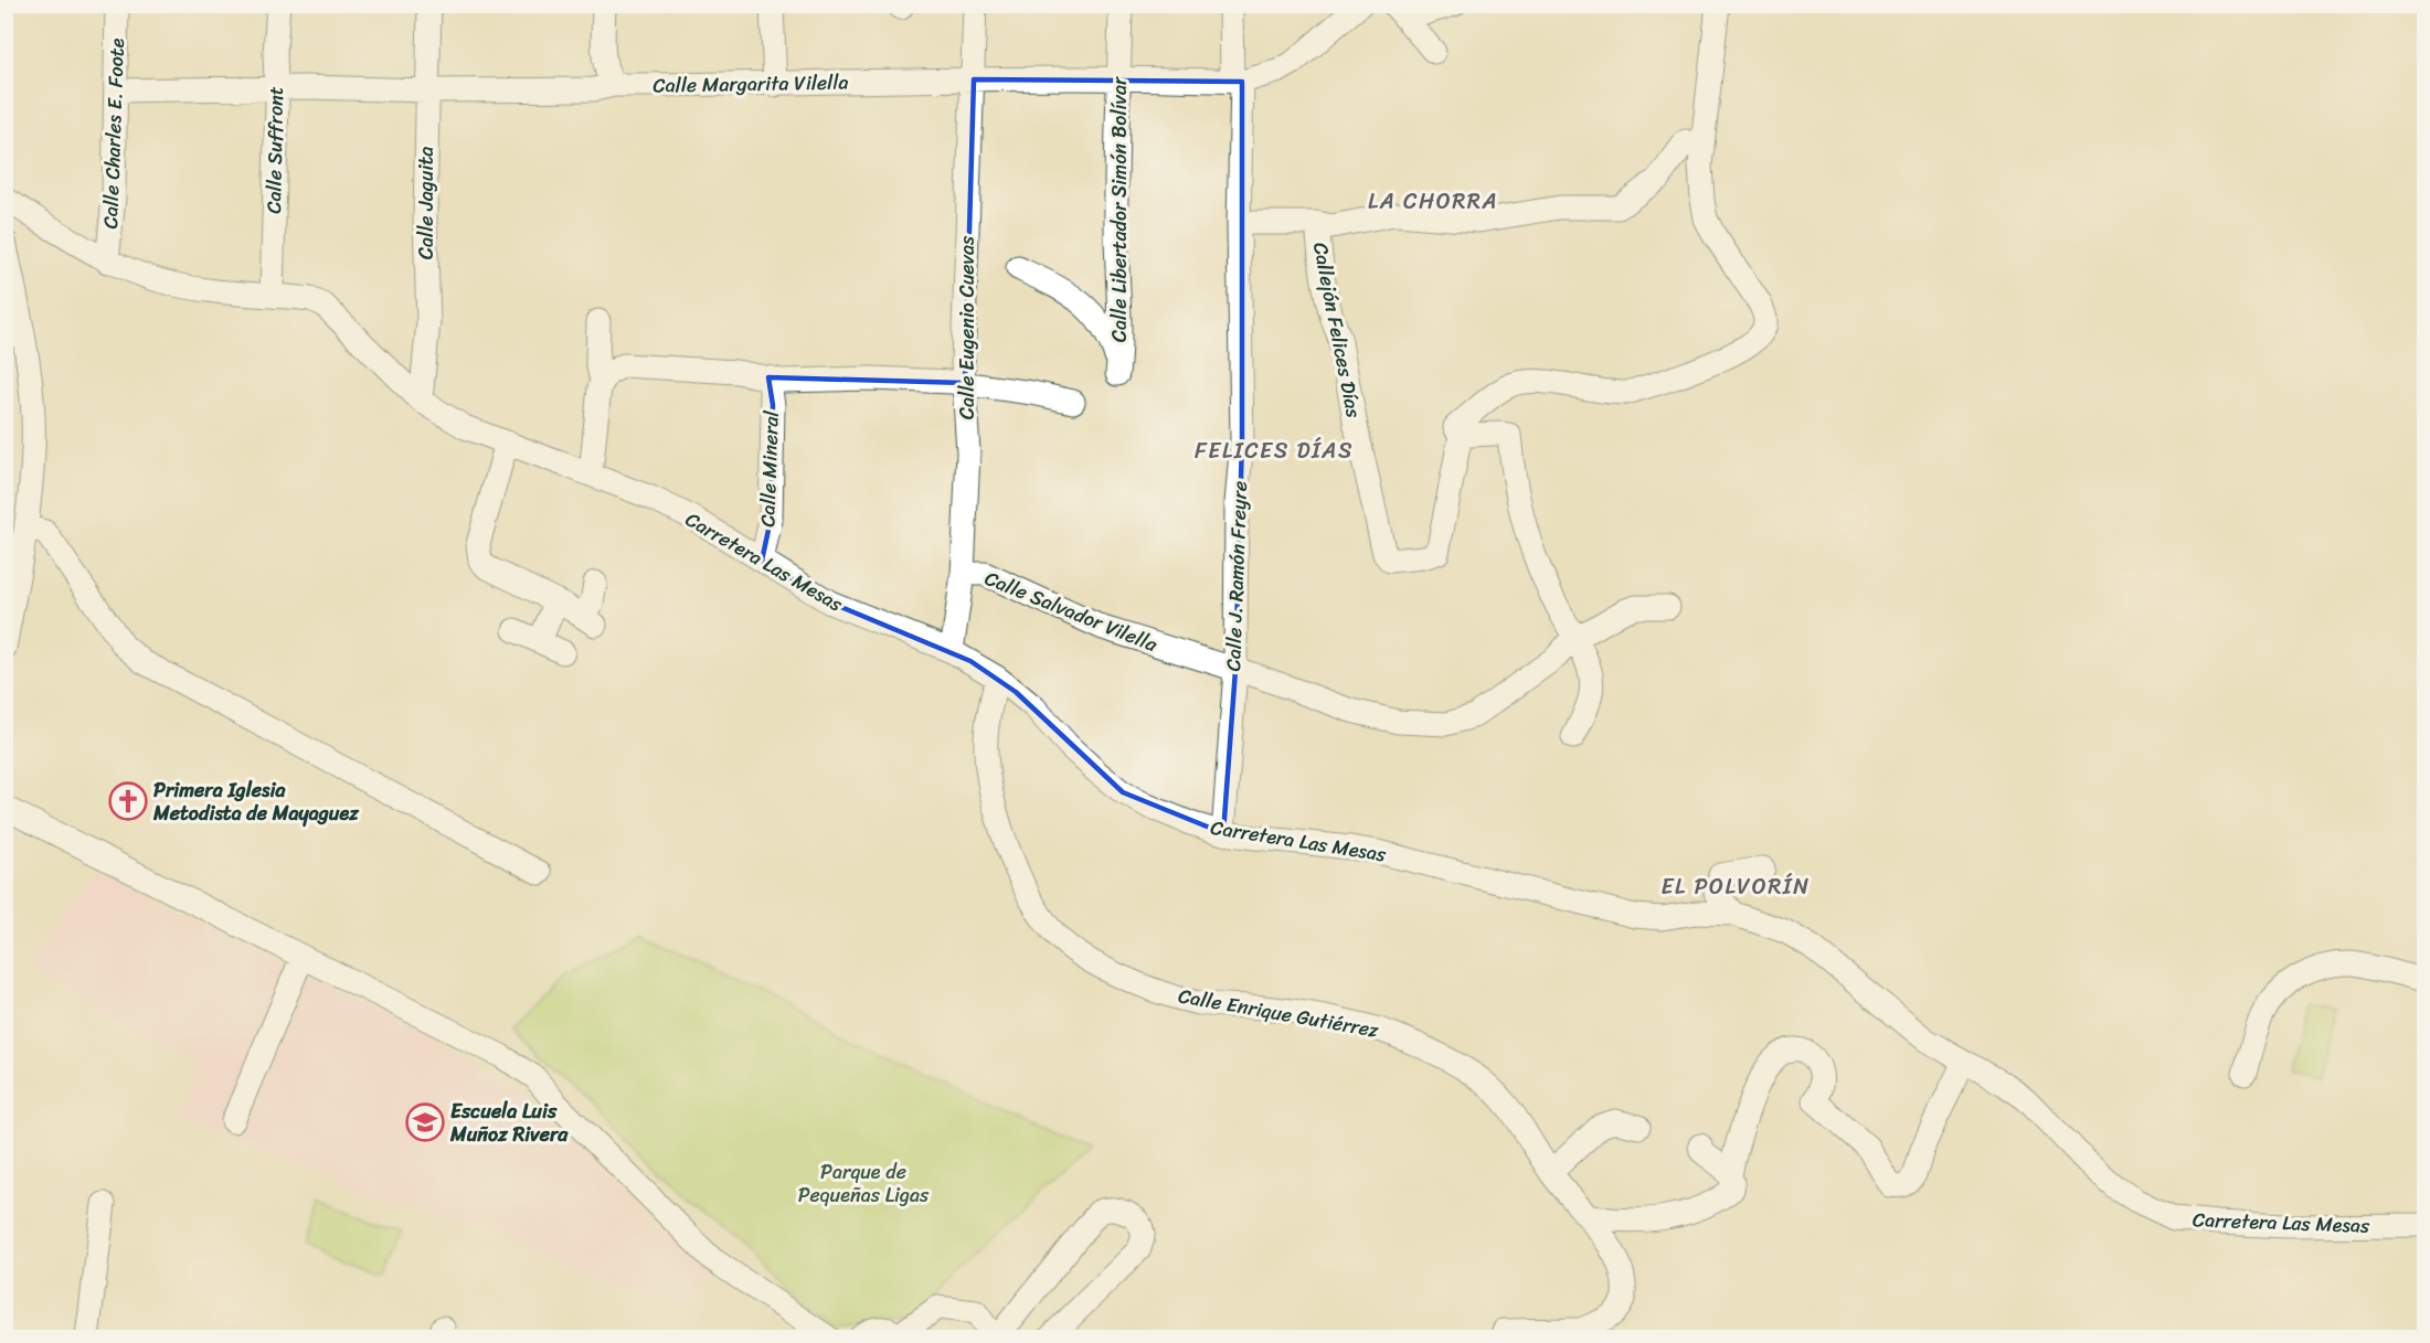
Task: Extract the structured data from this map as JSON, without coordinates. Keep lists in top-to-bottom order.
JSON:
{
  "streets": {
    "street": [
      "Calle Margarita Vilella",
      "Calle Charles E. Foote",
      "Calle Suffront",
      "Calle Jaguita",
      "Calle Libertador Simón Bolívar",
      "Calle Eugenio Cuevas",
      "Callejón Felices Días",
      "Calle Mineral",
      "Carretera Las Mesas",
      "Calle J. Ramón Freyre",
      "Calle Salvador Vilella",
      "Calle Enrique Gutiérrez"
    ]
  },
  "crossings": [
    ["Calle Margarita Vilella", "Calle Charles E. Foote"],
    ["Calle Margarita Vilella", "Calle Suffront"],
    ["Calle Margarita Vilella", "Calle Jaguita"],
    ["Calle Margarita Vilella", "Calle Libertador Simón Bolívar"],
    ["Calle Margarita Vilella", "Calle Eugenio Cuevas"],
    ["Calle Margarita Vilella", "Calle J. Ramón Freyre"],
    ["Calle Charles E. Foote", "Carretera Las Mesas"],
    ["Calle Suffront", "Carretera Las Mesas"],
    ["Calle Jaguita", "Carretera Las Mesas"],
    ["Calle Eugenio Cuevas", "Carretera Las Mesas"],
    ["Calle Eugenio Cuevas", "Calle Salvador Vilella"],
    ["Calle Mineral", "Carretera Las Mesas"],
    ["Carretera Las Mesas", "Calle J. Ramón Freyre"],
    ["Carretera Las Mesas", "Calle Enrique Gutiérrez"],
    ["Calle J. Ramón Freyre", "Calle Salvador Vilella"]
  ],
  "districts": ["LA CHORRA", "FELICES DÍAS", "EL POLVORÍN"],
  "parks": ["Parque de Pequeñas Ligas"],
  "places": {
    "church": ["Primera Iglesia Metodista de Mayaguez"],
    "school or university": ["Escuela Luis Muñoz Rivera"]
  }
}
